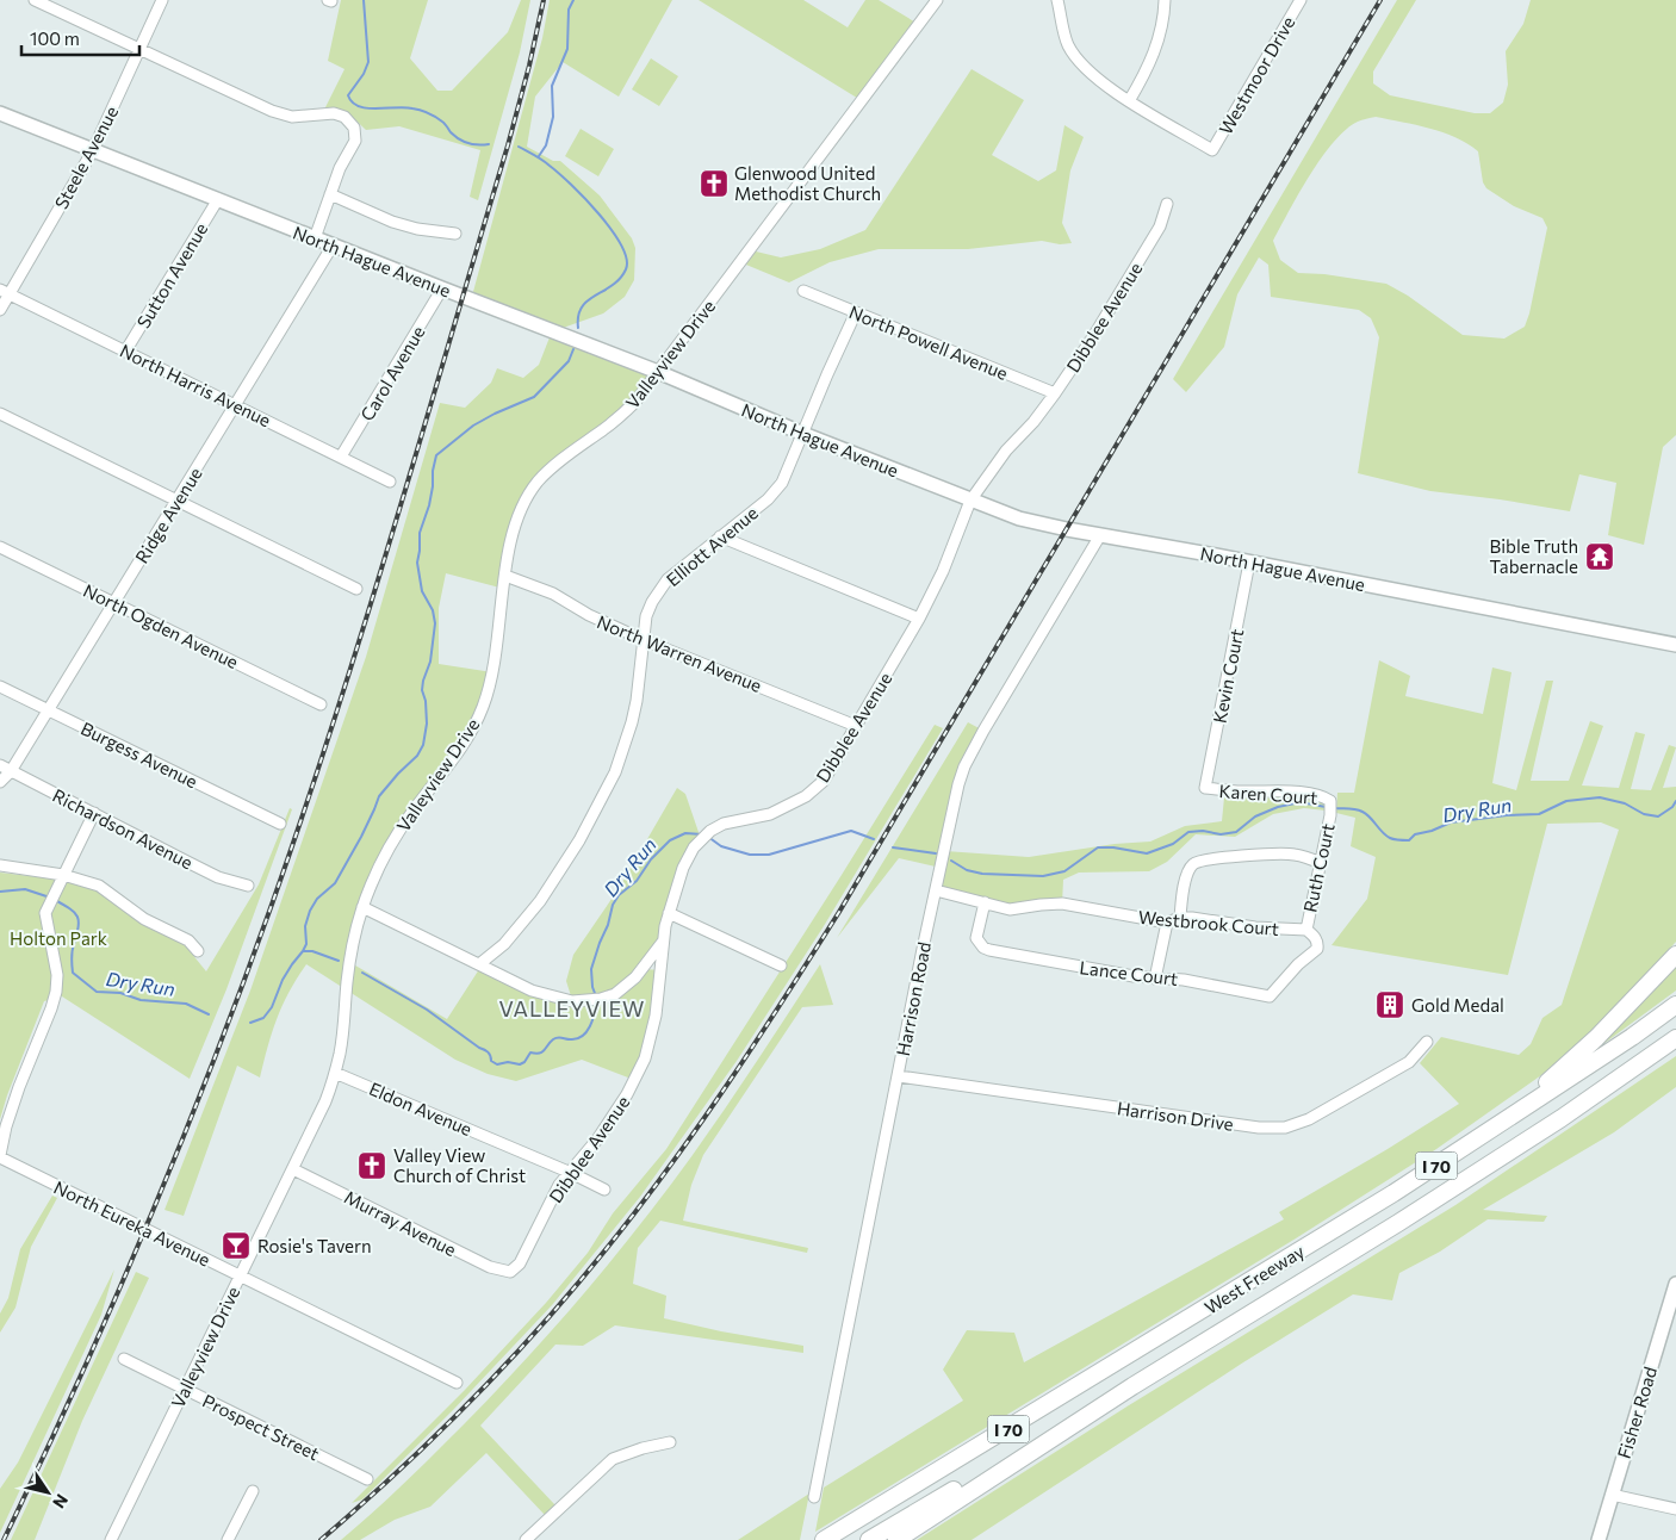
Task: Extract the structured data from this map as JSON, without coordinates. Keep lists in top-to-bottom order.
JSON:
{
  "streets": {
    "highway": ["I 70", "West Freeway"],
    "main road": ["North Hague Avenue", "Fisher Road"],
    "street": [
      "Westmoor Drive",
      "Steele Avenue",
      "Sutton Avenue",
      "Dibblee Avenue",
      "North Powell Avenue",
      "Valleyview Drive",
      "Carol Avenue",
      "North Harris Avenue",
      "Ridge Avenue",
      "Elliott Avenue",
      "North Ogden Avenue",
      "North Warren Avenue",
      "Kevin Court",
      "Burgess Avenue",
      "Karen Court",
      "Richardson Avenue",
      "Ruth Court",
      "Westbrook Court",
      "Lance Court",
      "Harrison Road",
      "Eldon Avenue",
      "Harrison Drive",
      "North Eureka Avenue",
      "Murray Avenue",
      "Prospect Street"
    ]
  },
  "crossings": [
    ["Steele Avenue", "North Hague Avenue"],
    ["Steele Avenue", "North Harris Avenue"],
    ["North Hague Avenue", "Sutton Avenue"],
    ["North Hague Avenue", "Dibblee Avenue"],
    ["North Hague Avenue", "Valleyview Drive"],
    ["North Hague Avenue", "Carol Avenue"],
    ["North Hague Avenue", "Ridge Avenue"],
    ["North Hague Avenue", "Elliott Avenue"],
    ["North Hague Avenue", "Kevin Court"],
    ["North Hague Avenue", "Harrison Road"],
    ["Sutton Avenue", "North Harris Avenue"],
    ["Dibblee Avenue", "North Powell Avenue"],
    ["Dibblee Avenue", "North Warren Avenue"],
    ["Dibblee Avenue", "Eldon Avenue"],
    ["Dibblee Avenue", "Murray Avenue"],
    ["North Powell Avenue", "Elliott Avenue"],
    ["Valleyview Drive", "North Warren Avenue"],
    ["Valleyview Drive", "Eldon Avenue"],
    ["Valleyview Drive", "North Eureka Avenue"],
    ["Valleyview Drive", "Murray Avenue"],
    ["Valleyview Drive", "Prospect Street"],
    ["Carol Avenue", "North Harris Avenue"],
    ["North Harris Avenue", "Ridge Avenue"],
    ["Ridge Avenue", "North Ogden Avenue"],
    ["Ridge Avenue", "Burgess Avenue"],
    ["Ridge Avenue", "Richardson Avenue"],
    ["Elliott Avenue", "North Warren Avenue"],
    ["Kevin Court", "Karen Court"],
    ["Karen Court", "Ruth Court"],
    ["Ruth Court", "Westbrook Court"],
    ["Ruth Court", "Lance Court"],
    ["Westbrook Court", "Lance Court"],
    ["Westbrook Court", "Harrison Road"],
    ["Harrison Road", "Harrison Drive"]
  ],
  "districts": ["VALLEYVIEW"],
  "water": ["Dry Run"],
  "parks": ["Holton Park"],
  "places": {
    "church": ["Glenwood United Methodist Church", "Valley View Church of Christ"],
    "temple": ["Bible Truth Tabernacle"],
    "building": ["Gold Medal"],
    "bar": ["Rosie's Tavern"]
  },
  "scale_bar": "100 m",
  "north": "bottom right"
}
